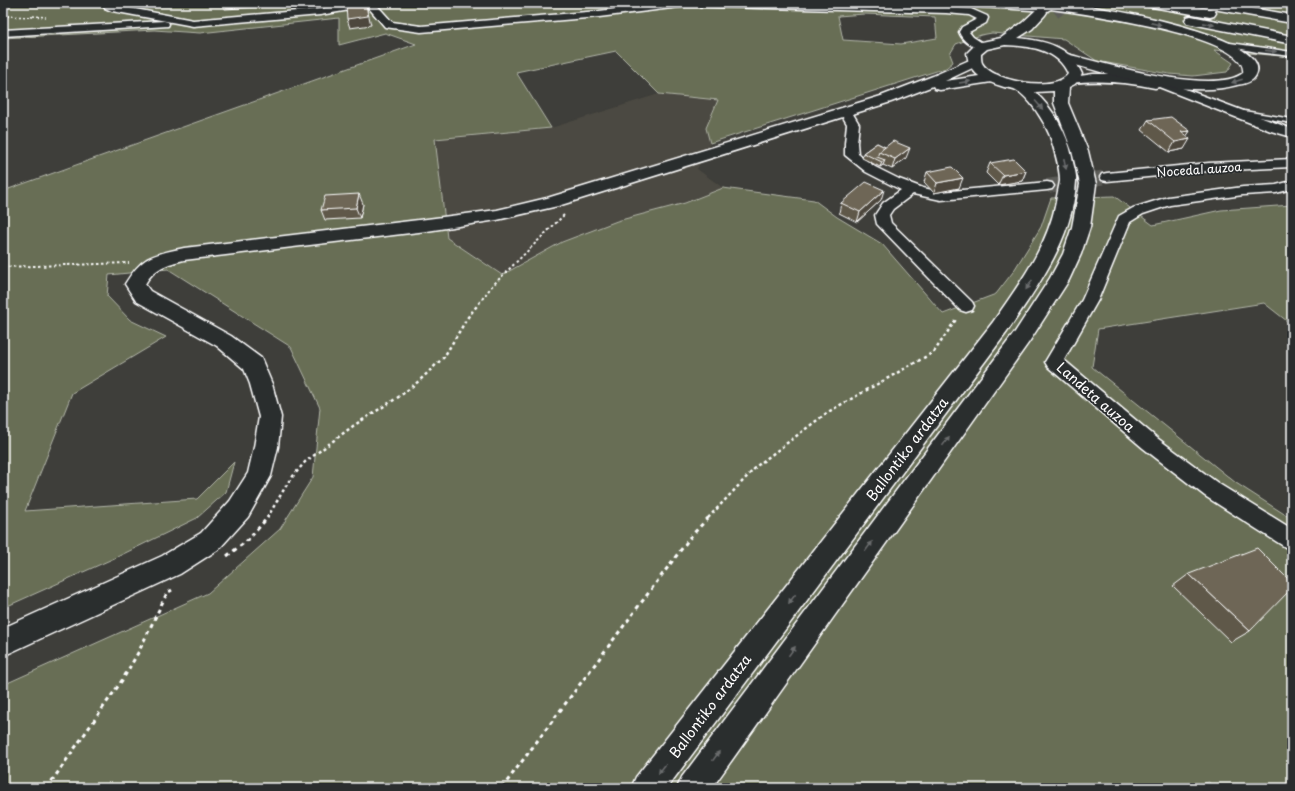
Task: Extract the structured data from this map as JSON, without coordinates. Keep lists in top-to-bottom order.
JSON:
{
  "streets": {
    "main road": ["Ballontiko ardatza"],
    "street": ["Nocedal auzoa", "Landeta auzoa"]
  }
}
